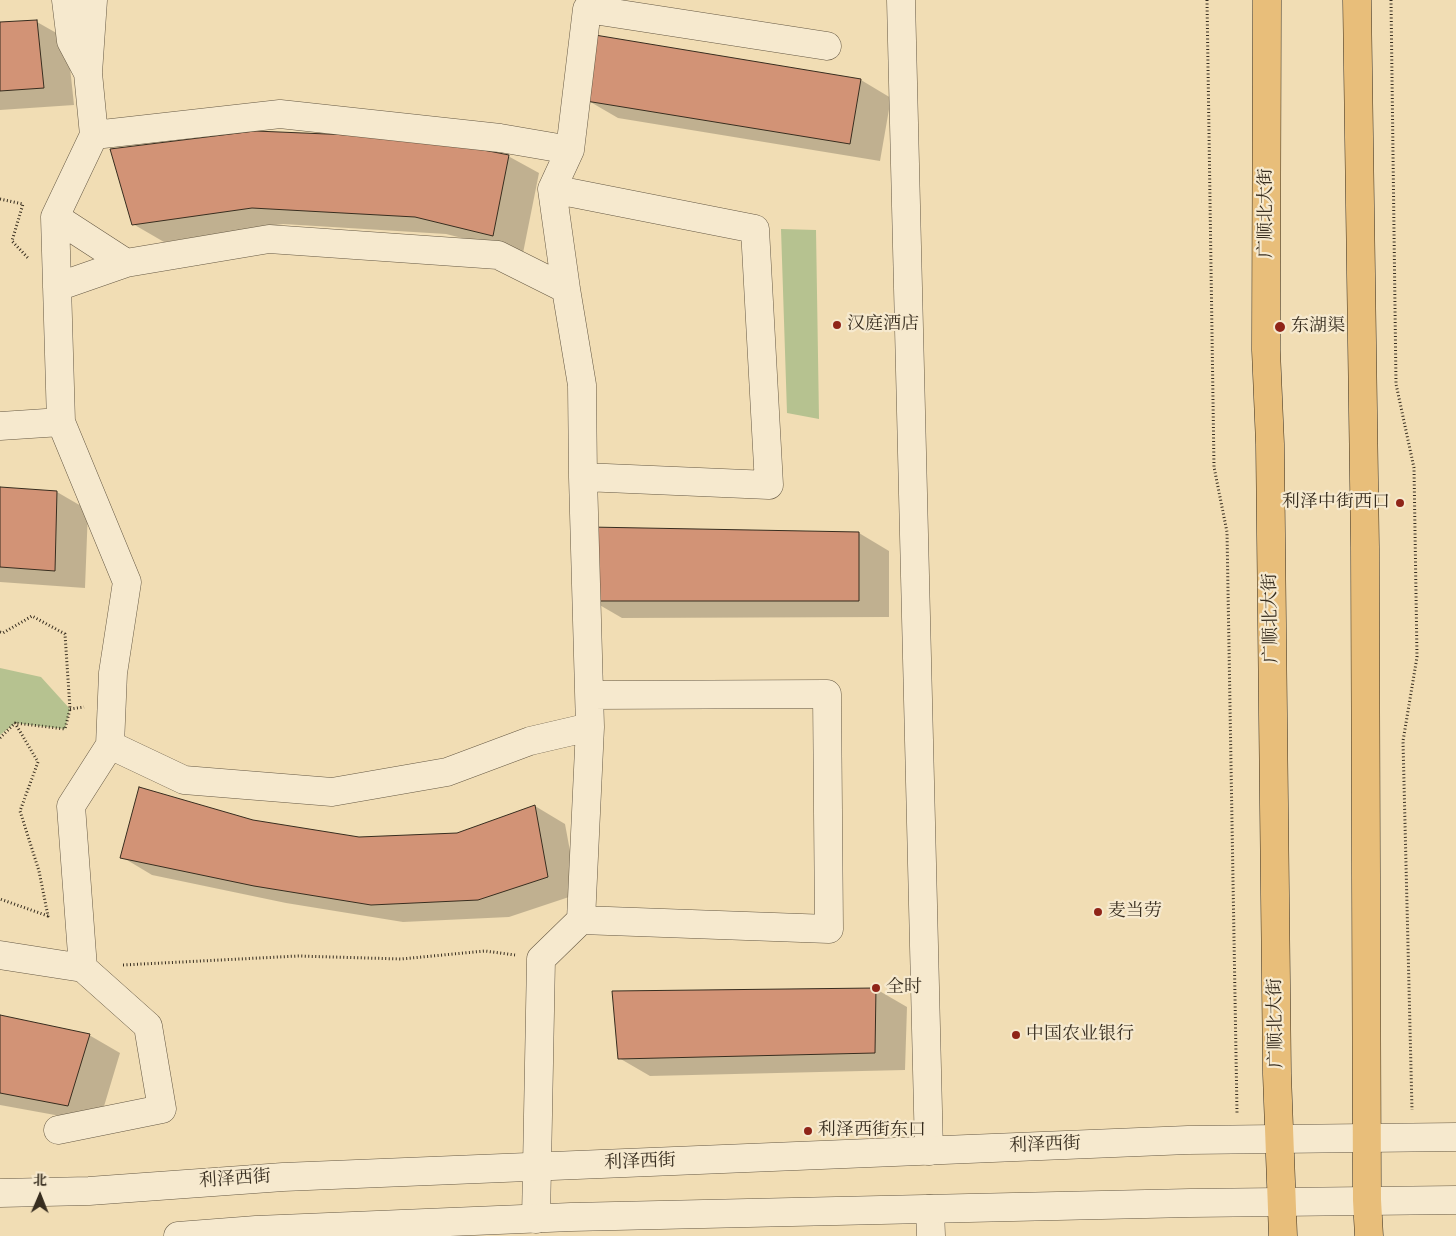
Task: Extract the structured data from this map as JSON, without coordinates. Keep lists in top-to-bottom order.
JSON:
{
  "streets": {
    "main road": ["广顺北大街"],
    "street": ["利泽西街"]
  },
  "crossings": [
    ["广顺北大街", "利泽西街"]
  ],
  "places": [
    "汉庭酒店",
    "东湖渠",
    "利泽中街西口",
    "麦当劳",
    "全时",
    "中国农业银行",
    "利泽西街东口"
  ],
  "north": "top"
}
